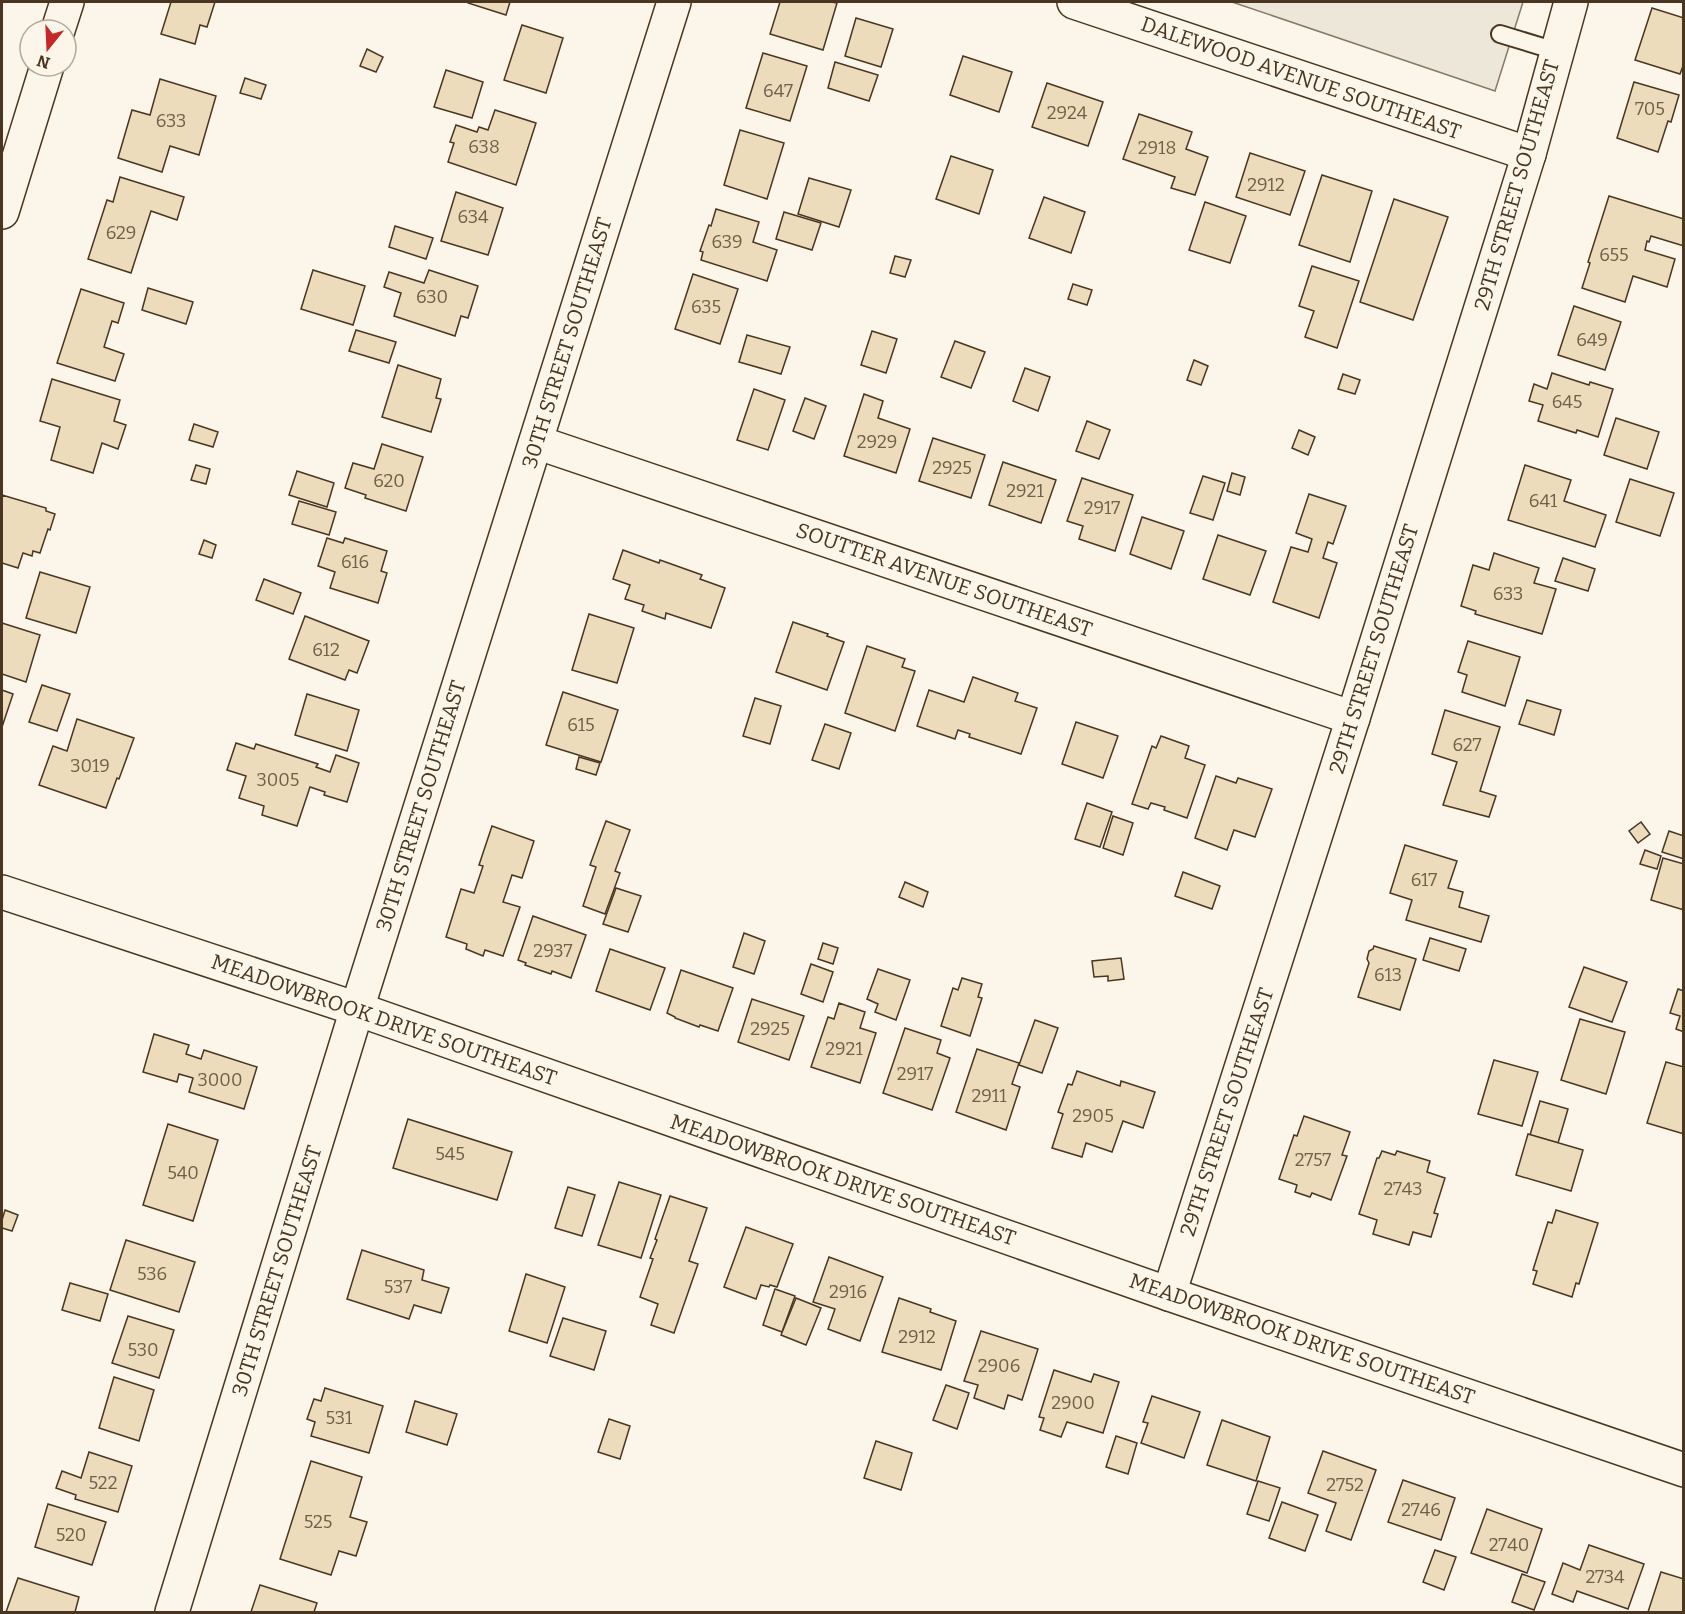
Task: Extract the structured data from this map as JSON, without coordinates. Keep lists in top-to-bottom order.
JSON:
{
  "streets": {
    "street": [
      "DALEWOOD AVENUE SOUTHEAST",
      "29TH STREET SOUTHEAST",
      "30TH STREET SOUTHEAST",
      "SOUTTER AVENUE SOUTHEAST",
      "MEADOWBROOK DRIVE SOUTHEAST"
    ]
  },
  "crossings": [
    ["DALEWOOD AVENUE SOUTHEAST", "29TH STREET SOUTHEAST"],
    ["29TH STREET SOUTHEAST", "SOUTTER AVENUE SOUTHEAST"],
    ["29TH STREET SOUTHEAST", "MEADOWBROOK DRIVE SOUTHEAST"],
    ["30TH STREET SOUTHEAST", "SOUTTER AVENUE SOUTHEAST"],
    ["30TH STREET SOUTHEAST", "MEADOWBROOK DRIVE SOUTHEAST"]
  ],
  "house_numbers": [
    "647",
    "705",
    "2924",
    "633",
    "638",
    "2918",
    "2912",
    "634",
    "629",
    "639",
    "655",
    "630",
    "635",
    "649",
    "645",
    "2929",
    "2925",
    "620",
    "2921",
    "641",
    "2917",
    "616",
    "633",
    "612",
    "615",
    "627",
    "3019",
    "3005",
    "617",
    "2937",
    "613",
    "2925",
    "2921",
    "2917",
    "3000",
    "2911",
    "2905",
    "545",
    "2757",
    "540",
    "2743",
    "536",
    "537",
    "2916",
    "2912",
    "530",
    "2906",
    "2900",
    "531",
    "522",
    "2752",
    "2746",
    "525",
    "520",
    "2740",
    "2734"
  ],
  "north": "bottom"
}
